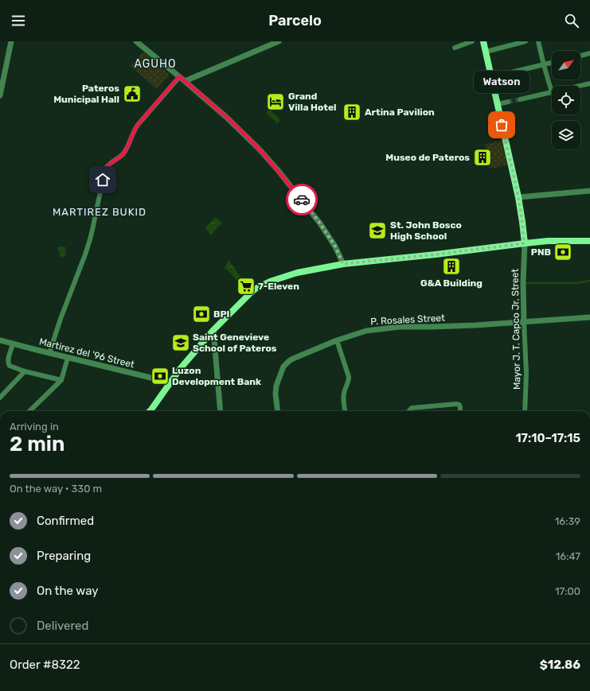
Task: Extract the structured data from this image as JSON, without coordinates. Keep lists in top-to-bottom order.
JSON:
{
  "streets": {
    "street": ["P. Rosales Street", "Mayor J. T. Capco Jr. Street", "Martirez del '96 Street"]
  },
  "crossings": [
    ["P. Rosales Street", "Mayor J. T. Capco Jr. Street"]
  ],
  "districts": ["AGUHO", "MARTIREZ BUKID"],
  "places": {
    "public building": ["Pateros Municipal Hall"],
    "hotel": ["Grand Villa Hotel"],
    "building": ["Artina Pavilion", "Museo de Pateros", "G&A Building"],
    "other": ["Watson"],
    "school or university": ["St. John Bosco High School", "Saint Genevieve School of Pateros"],
    "bank": ["PNB", "BPI", "Luzon Development Bank"],
    "supermarket": ["7-Eleven"]
  },
  "north": "top right",
  "page": {
    "header": "Parcelo",
    "bubble": "Watson",
    "heading": ["2 min", "Arriving in", "17:10–17:15"],
    "panel": ["Order #8322", "$12.86"],
    "bar": "On the way · 330 m",
    "list": [
      ["Confirmed", "16:39"],
      ["Preparing", "16:47"],
      ["On the way", "17:00"],
      "Delivered"
    ]
  }
}
